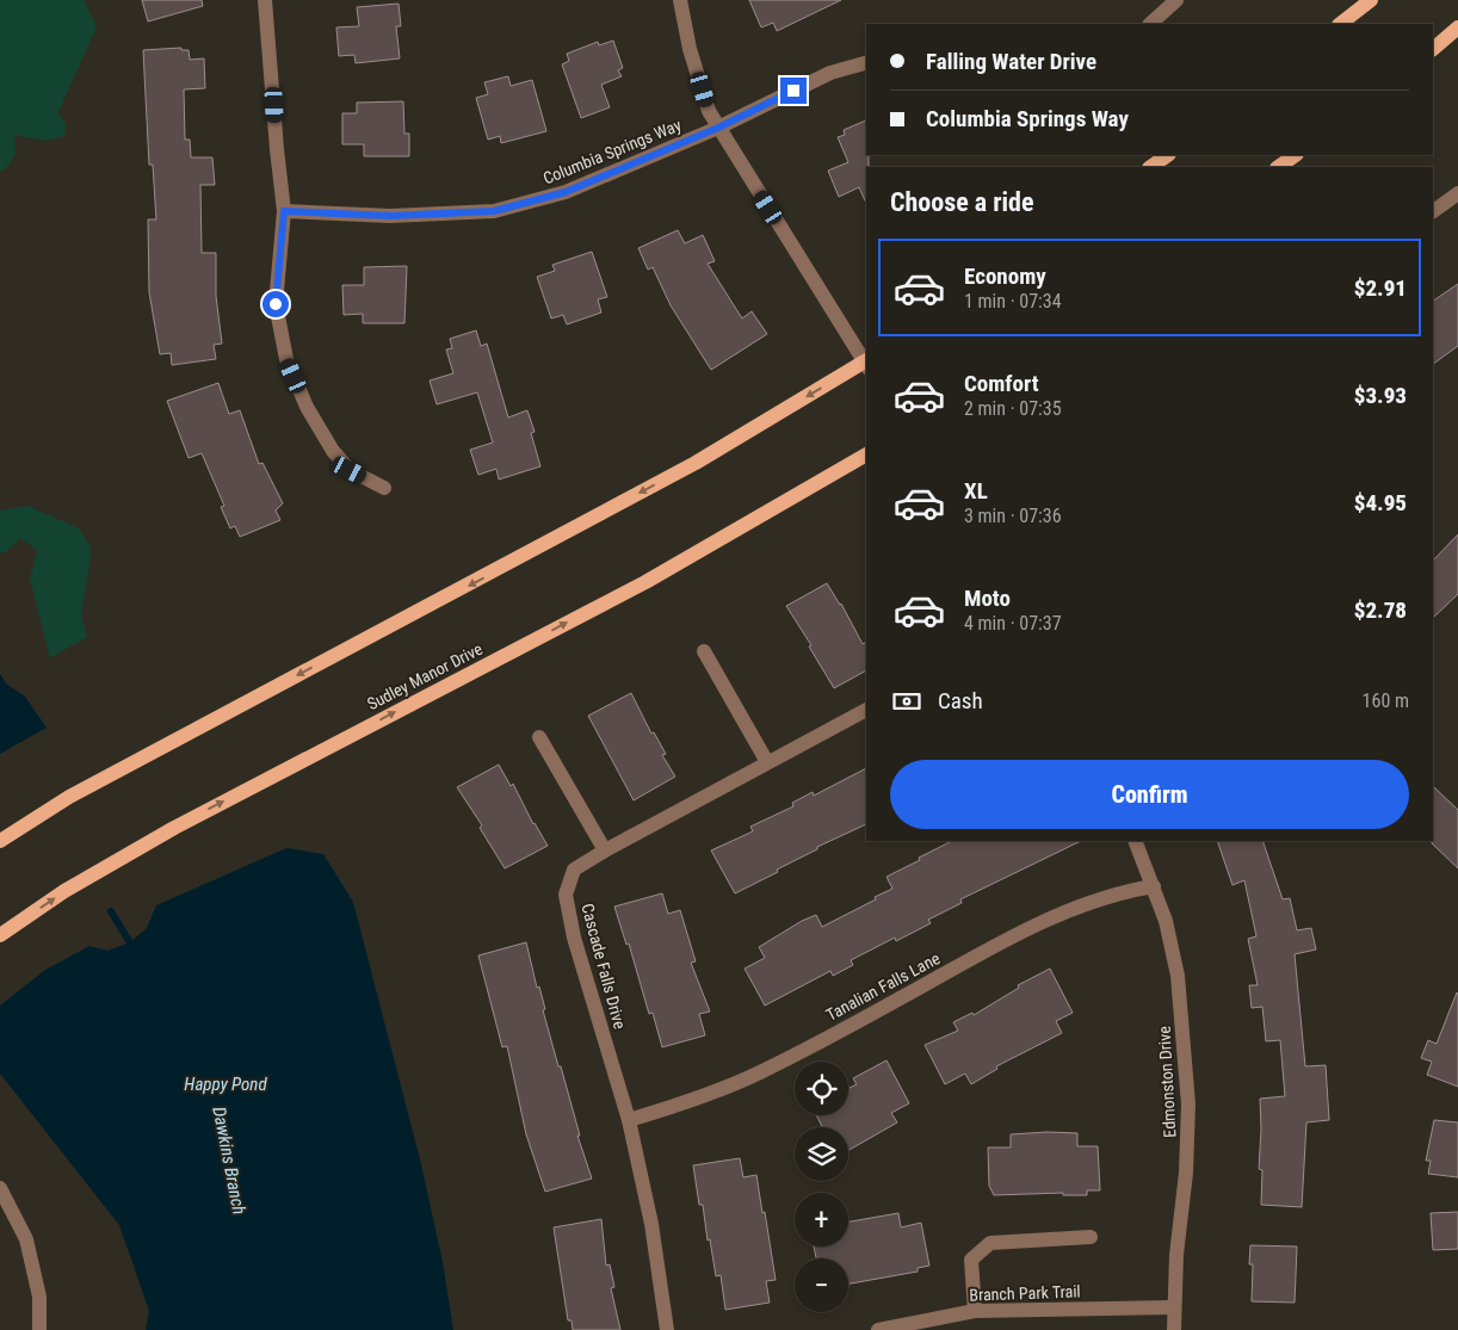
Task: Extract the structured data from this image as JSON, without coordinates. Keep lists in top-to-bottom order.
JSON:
{
  "streets": {
    "main road": ["Sudley Manor Drive"],
    "street": [
      "Columbia Springs Way",
      "Cascade Falls Drive",
      "Tanalian Falls Lane",
      "Edmonston Drive",
      "Branch Park Trail"
    ]
  },
  "crossings": [
    ["Cascade Falls Drive", "Tanalian Falls Lane"],
    ["Tanalian Falls Lane", "Edmonston Drive"],
    ["Edmonston Drive", "Branch Park Trail"]
  ],
  "water": ["Happy Pond", "Dawkins Branch"],
  "page": {
    "banner": ["Falling Water Drive", "Columbia Springs Way"],
    "heading": "Choose a ride",
    "list": [
      {
        "name": "Economy",
        "note": "1 min · 07:34",
        "value": "$2.91"
      },
      {
        "name": "Comfort",
        "note": "2 min · 07:35",
        "value": "$3.93"
      },
      {
        "name": "XL",
        "note": "3 min · 07:36",
        "value": "$4.95"
      },
      {
        "name": "Moto",
        "note": "4 min · 07:37",
        "value": "$2.78"
      }
    ],
    "pay": ["Cash", "160 m"],
    "buttons": "Confirm",
    "map_buttons": ["+", "−"]
  }
}
